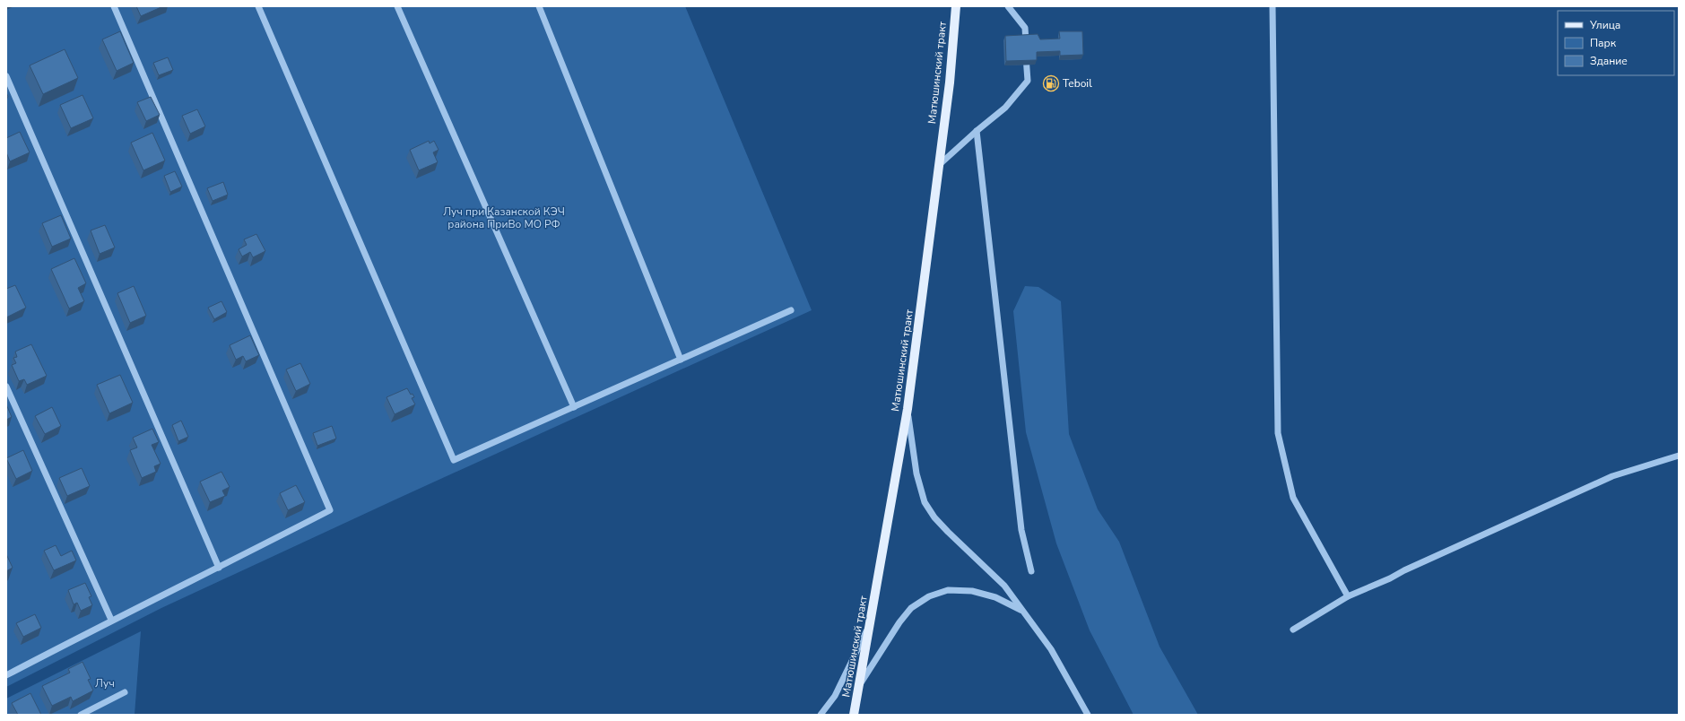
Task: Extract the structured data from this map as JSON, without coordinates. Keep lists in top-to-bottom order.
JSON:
{
  "streets": {
    "main road": ["Матюшинский тракт"]
  },
  "parks": ["Луч при Казанской КЭЧ района ПриВо МО РФ", "Луч"],
  "places": {
    "fuel station": ["Teboil"]
  },
  "legend": ["Улица", "Парк", "Здание"]
}
